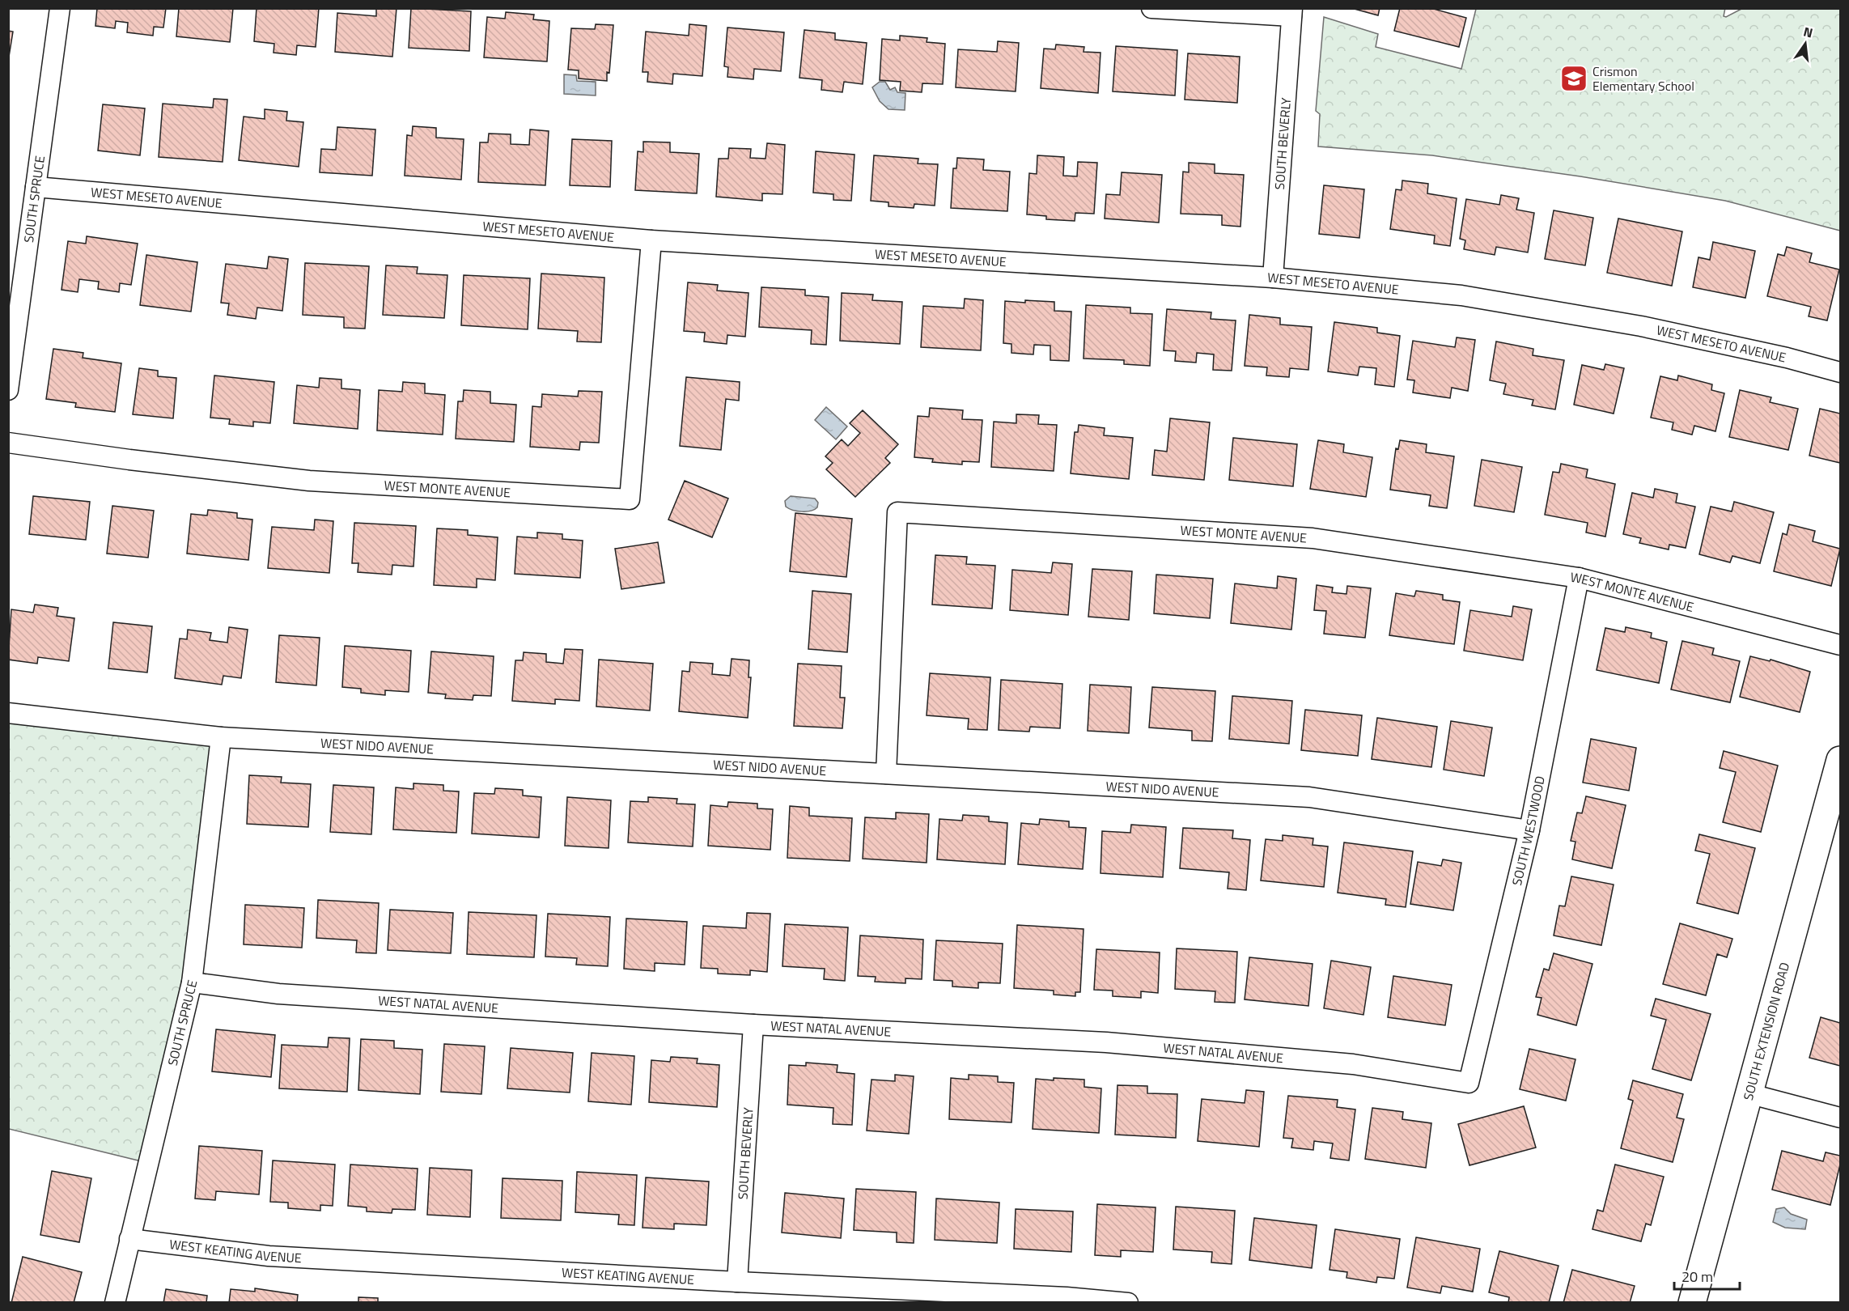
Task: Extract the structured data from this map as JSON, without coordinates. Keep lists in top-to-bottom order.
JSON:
{
  "streets": {
    "street": [
      "SOUTH BEVERLY",
      "WEST MESETO AVENUE",
      "SOUTH SPRUCE",
      "WEST MONTE AVENUE",
      "WEST NIDO AVENUE",
      "SOUTH WESTWOOD",
      "WEST NATAL AVENUE",
      "SOUTH EXTENSION ROAD",
      "WEST KEATING AVENUE"
    ]
  },
  "crossings": [
    ["SOUTH BEVERLY", "WEST MESETO AVENUE"],
    ["SOUTH BEVERLY", "WEST NATAL AVENUE"],
    ["SOUTH BEVERLY", "WEST KEATING AVENUE"],
    ["WEST MESETO AVENUE", "SOUTH SPRUCE"],
    ["WEST MESETO AVENUE", "WEST MONTE AVENUE"],
    ["SOUTH SPRUCE", "WEST NIDO AVENUE"],
    ["SOUTH SPRUCE", "WEST NATAL AVENUE"],
    ["SOUTH SPRUCE", "WEST KEATING AVENUE"],
    ["WEST MONTE AVENUE", "WEST NIDO AVENUE"],
    ["WEST MONTE AVENUE", "SOUTH WESTWOOD"],
    ["WEST NIDO AVENUE", "SOUTH WESTWOOD"],
    ["SOUTH WESTWOOD", "WEST NATAL AVENUE"]
  ],
  "places": {
    "school or university": ["Crismon Elementary School"]
  },
  "scale_bar": "20 m",
  "north": "top"
}
